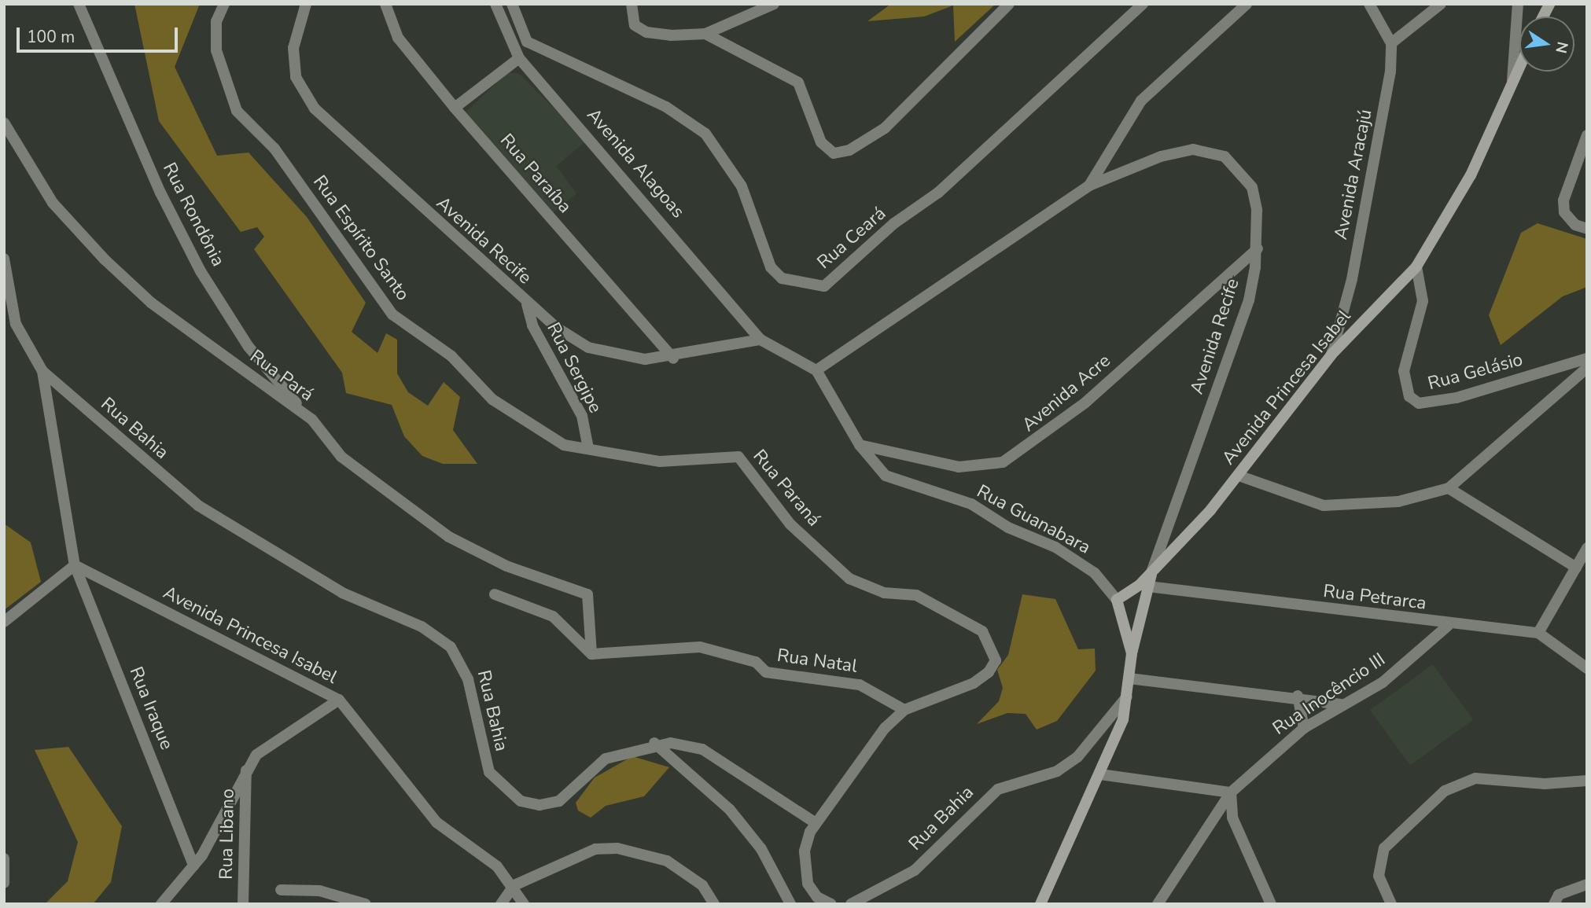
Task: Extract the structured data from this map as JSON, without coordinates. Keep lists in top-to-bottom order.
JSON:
{
  "streets": {
    "street": [
      "Avenida Alagoas",
      "Rua Paraíba",
      "Avenida Aracajú",
      "Rua Rondônia",
      "Rua Espírito Santo",
      "Rua Ceará",
      "Avenida Recife",
      "Rua Sergipe",
      "Rua Gelásio",
      "Rua Pará",
      "Avenida Princesa Isabel",
      "Avenida Acre",
      "Rua Bahia",
      "Rua Paraná",
      "Rua Guanabara",
      "Rua Petrarca",
      "Rua Natal",
      "Rua Inocêncio III",
      "Rua Iraque",
      "Rua Libano"
    ]
  },
  "crossings": [
    ["Avenida Alagoas", "Avenida Recife"],
    ["Rua Paraíba", "Avenida Recife"],
    ["Avenida Aracajú", "Avenida Princesa Isabel"],
    ["Rua Rondônia", "Rua Pará"],
    ["Rua Espírito Santo", "Rua Sergipe"],
    ["Rua Espírito Santo", "Rua Paraná"],
    ["Avenida Recife", "Rua Sergipe"],
    ["Avenida Recife", "Avenida Princesa Isabel"],
    ["Avenida Recife", "Avenida Acre"],
    ["Rua Sergipe", "Rua Paraná"],
    ["Rua Gelásio", "Avenida Princesa Isabel"],
    ["Rua Pará", "Rua Natal"],
    ["Avenida Princesa Isabel", "Rua Bahia"],
    ["Avenida Princesa Isabel", "Rua Guanabara"],
    ["Avenida Princesa Isabel", "Rua Petrarca"],
    ["Avenida Princesa Isabel", "Rua Iraque"],
    ["Avenida Acre", "Rua Guanabara"],
    ["Rua Bahia", "Rua Iraque"],
    ["Rua Paraná", "Rua Natal"],
    ["Rua Petrarca", "Rua Inocêncio III"]
  ],
  "scale_bar": "100 m",
  "north": "right"
}
